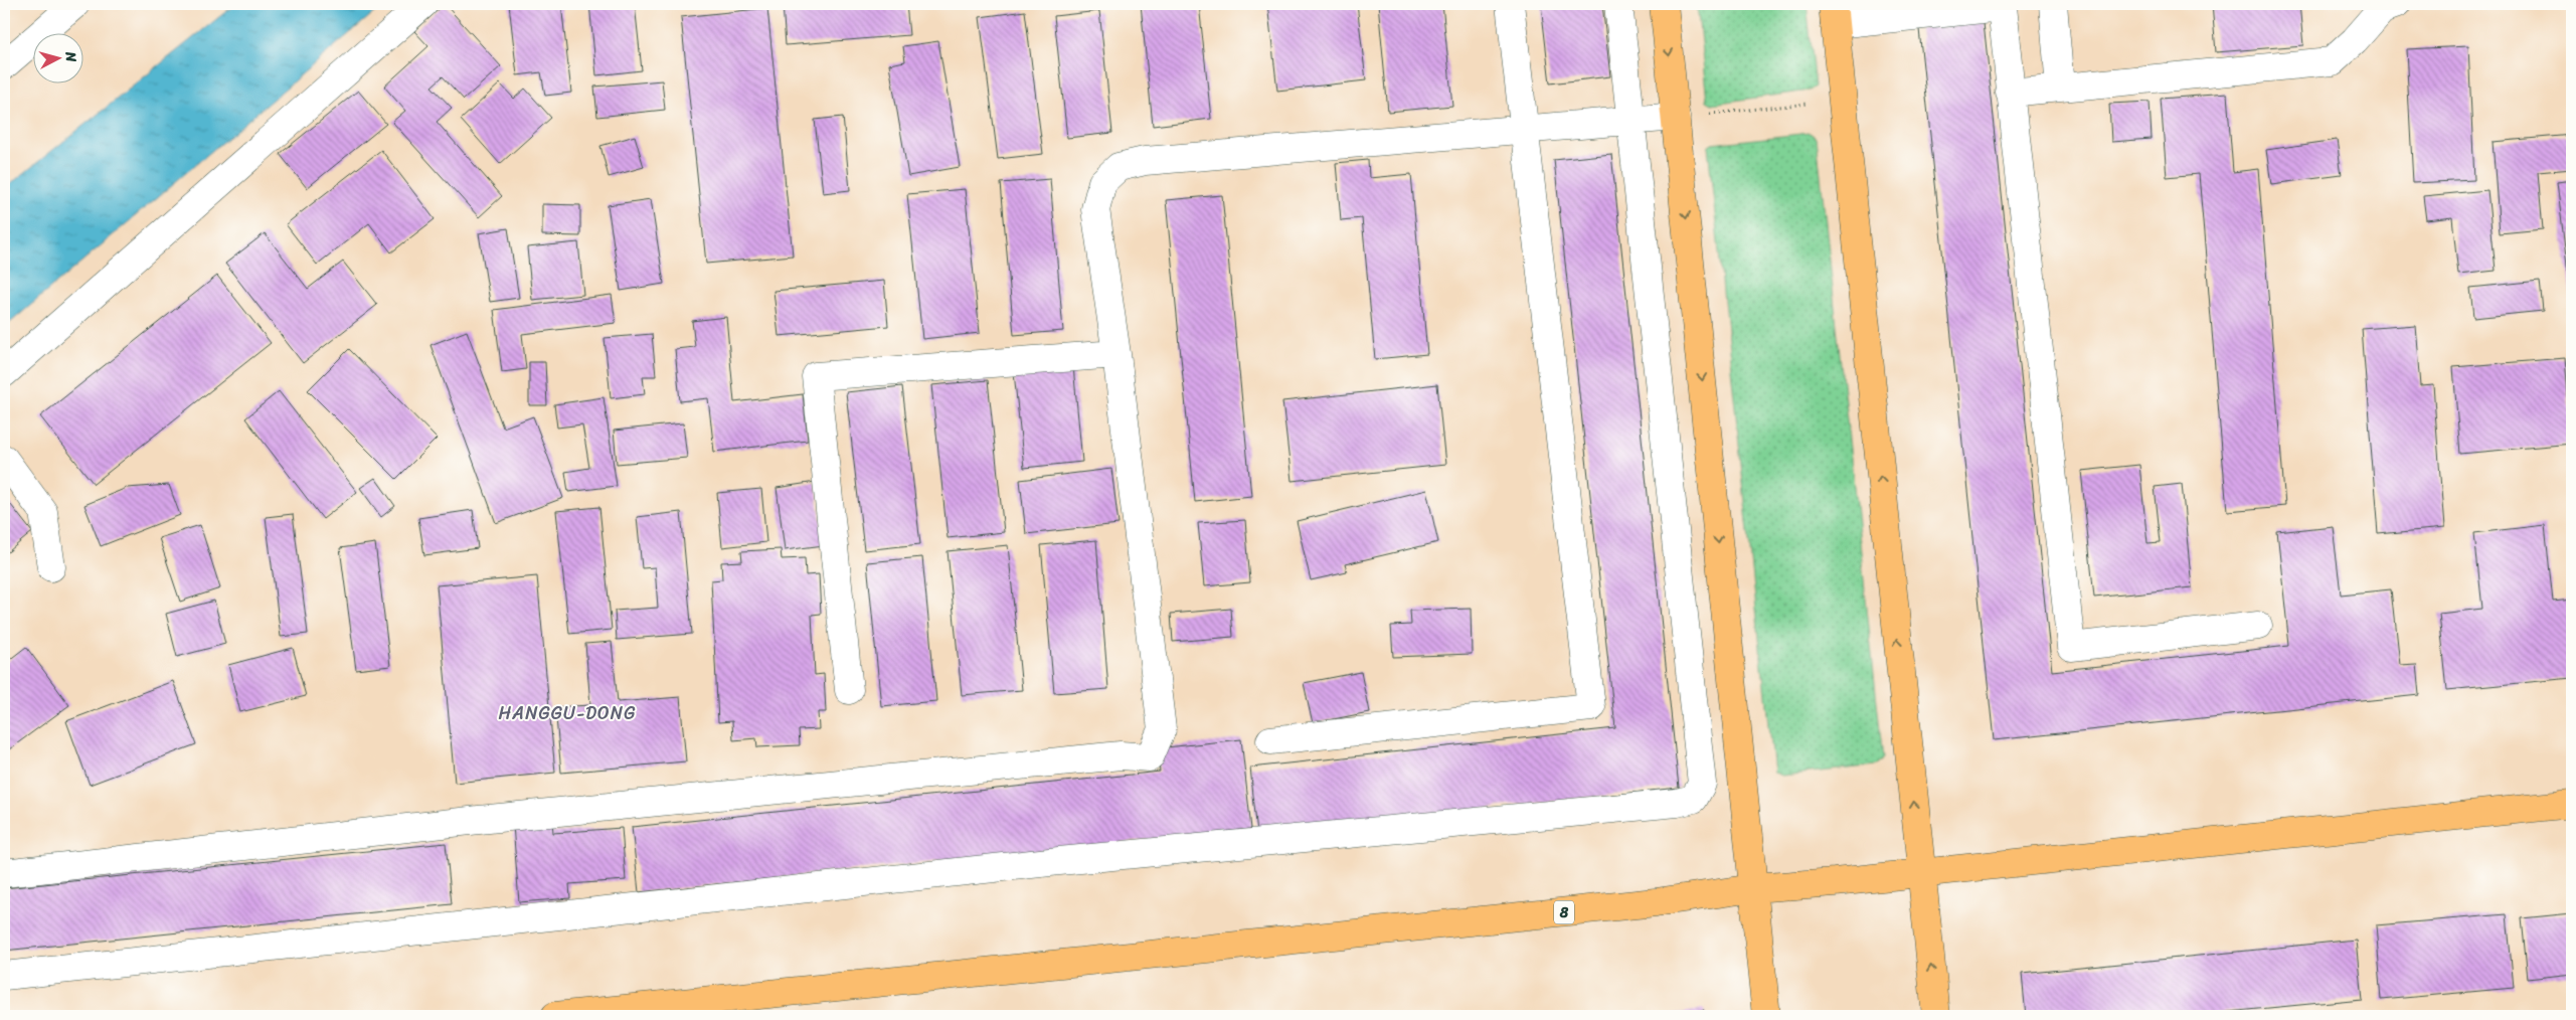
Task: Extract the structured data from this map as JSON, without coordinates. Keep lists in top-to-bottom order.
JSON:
{
  "streets": {
    "main road": ["8"]
  },
  "districts": ["HANGGU-DONG"],
  "north": "right"
}
